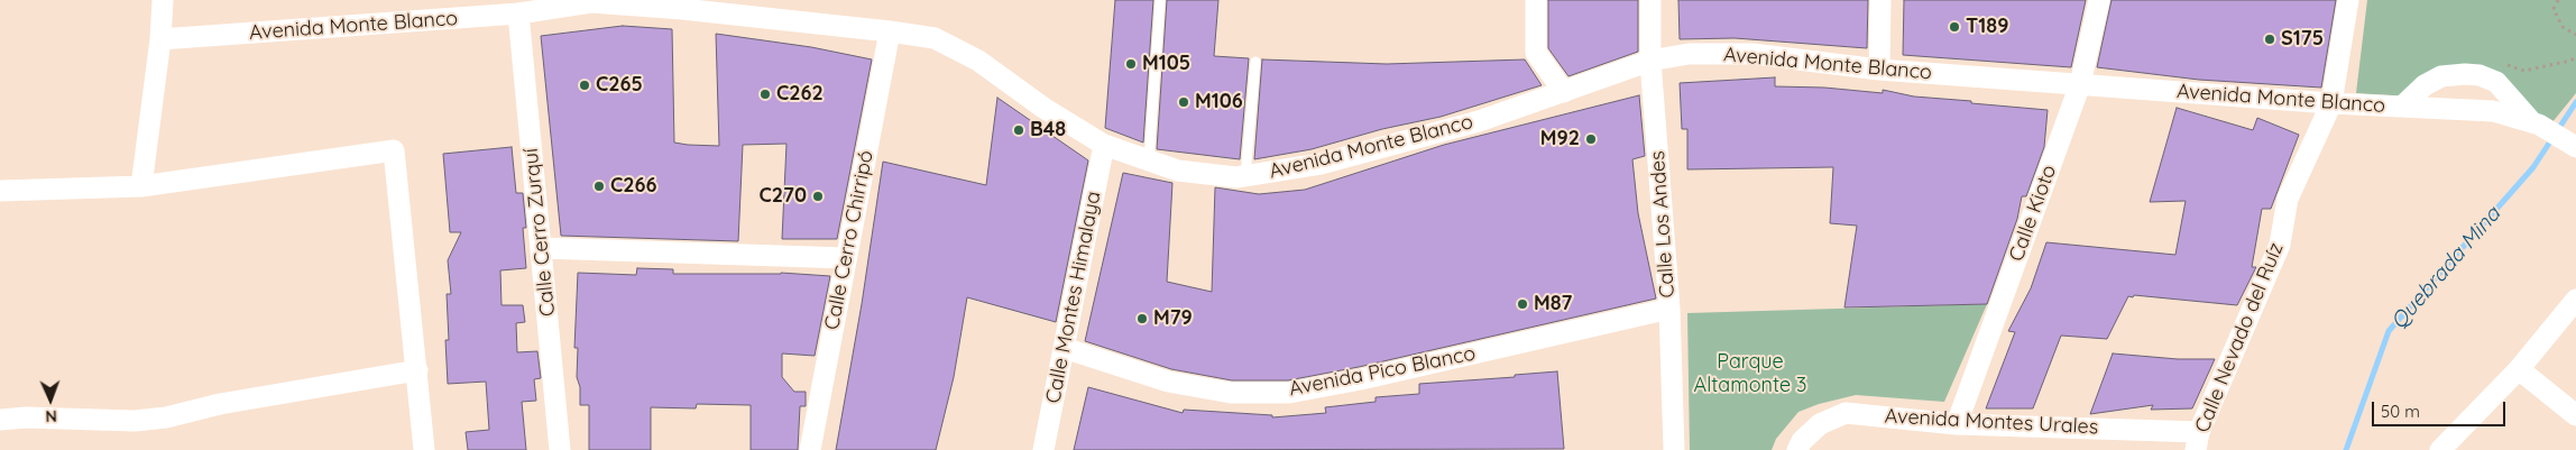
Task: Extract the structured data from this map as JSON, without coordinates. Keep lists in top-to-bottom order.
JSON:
{
  "streets": {
    "street": [
      "Avenida Monte Blanco",
      "Calle Kioto",
      "Calle Los Andes",
      "Calle Cerro Zurquí",
      "Calle Cerro Chirripó",
      "Calle Montes Himalaya",
      "Calle Nevado del Ruíz",
      "Avenida Pico Blanco",
      "Avenida Montes Urales"
    ]
  },
  "crossings": [
    ["Avenida Monte Blanco", "Calle Kioto"],
    ["Avenida Monte Blanco", "Calle Los Andes"],
    ["Avenida Monte Blanco", "Calle Cerro Zurquí"],
    ["Avenida Monte Blanco", "Calle Cerro Chirripó"],
    ["Avenida Monte Blanco", "Calle Montes Himalaya"],
    ["Avenida Monte Blanco", "Calle Nevado del Ruíz"],
    ["Calle Kioto", "Avenida Montes Urales"],
    ["Calle Los Andes", "Avenida Pico Blanco"],
    ["Calle Montes Himalaya", "Avenida Pico Blanco"],
    ["Calle Nevado del Ruíz", "Avenida Montes Urales"]
  ],
  "water": ["Quebrada Mina"],
  "parks": ["Parque Altamonte 3"],
  "places": [
    "T189",
    "S175",
    "M105",
    "C265",
    "C262",
    "M106",
    "B48",
    "M92",
    "C266",
    "C270",
    "M87",
    "M79"
  ],
  "scale_bar": "50 m",
  "north": "bottom"
}
